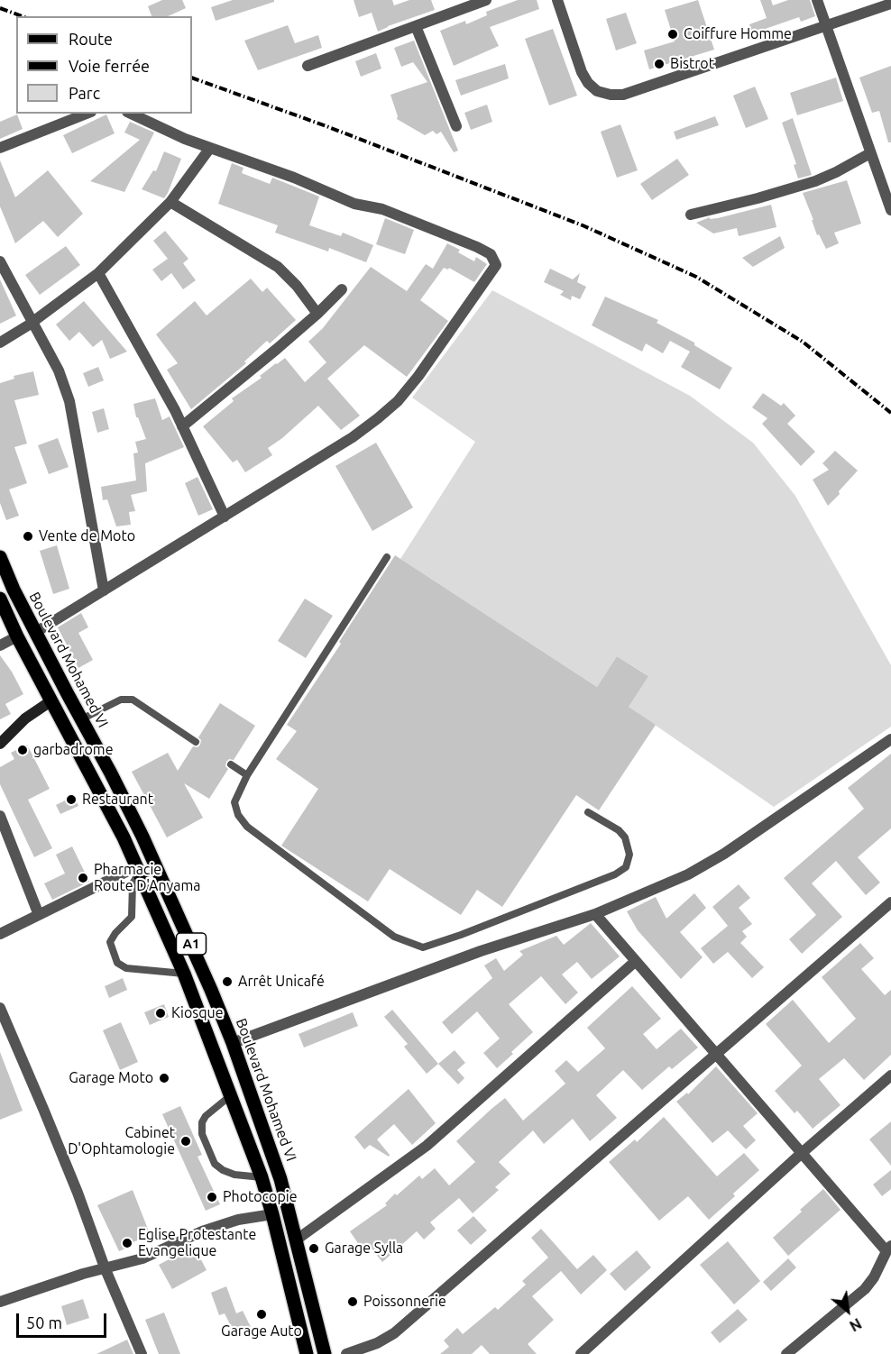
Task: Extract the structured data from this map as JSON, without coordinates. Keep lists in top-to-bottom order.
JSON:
{
  "streets": {
    "main road": ["Boulevard Mohamed VI", "A1"]
  },
  "places": [
    "Coiffure Homme",
    "Bistrot",
    "Vente de Moto",
    "garbadrome",
    "Restaurant",
    "Pharmacie Route D'Anyama",
    "Arrêt Unicafé",
    "Kiosque",
    "Garage Moto",
    "Cabinet D'Ophtamologie",
    "Photocopie",
    "Eglise Protestante Evangelique",
    "Garage Sylla",
    "Poissonnerie",
    "Garage Auto"
  ],
  "legend": ["Route", "Voie ferrée", "Parc"],
  "scale_bar": "50 m",
  "north": "bottom right"
}
